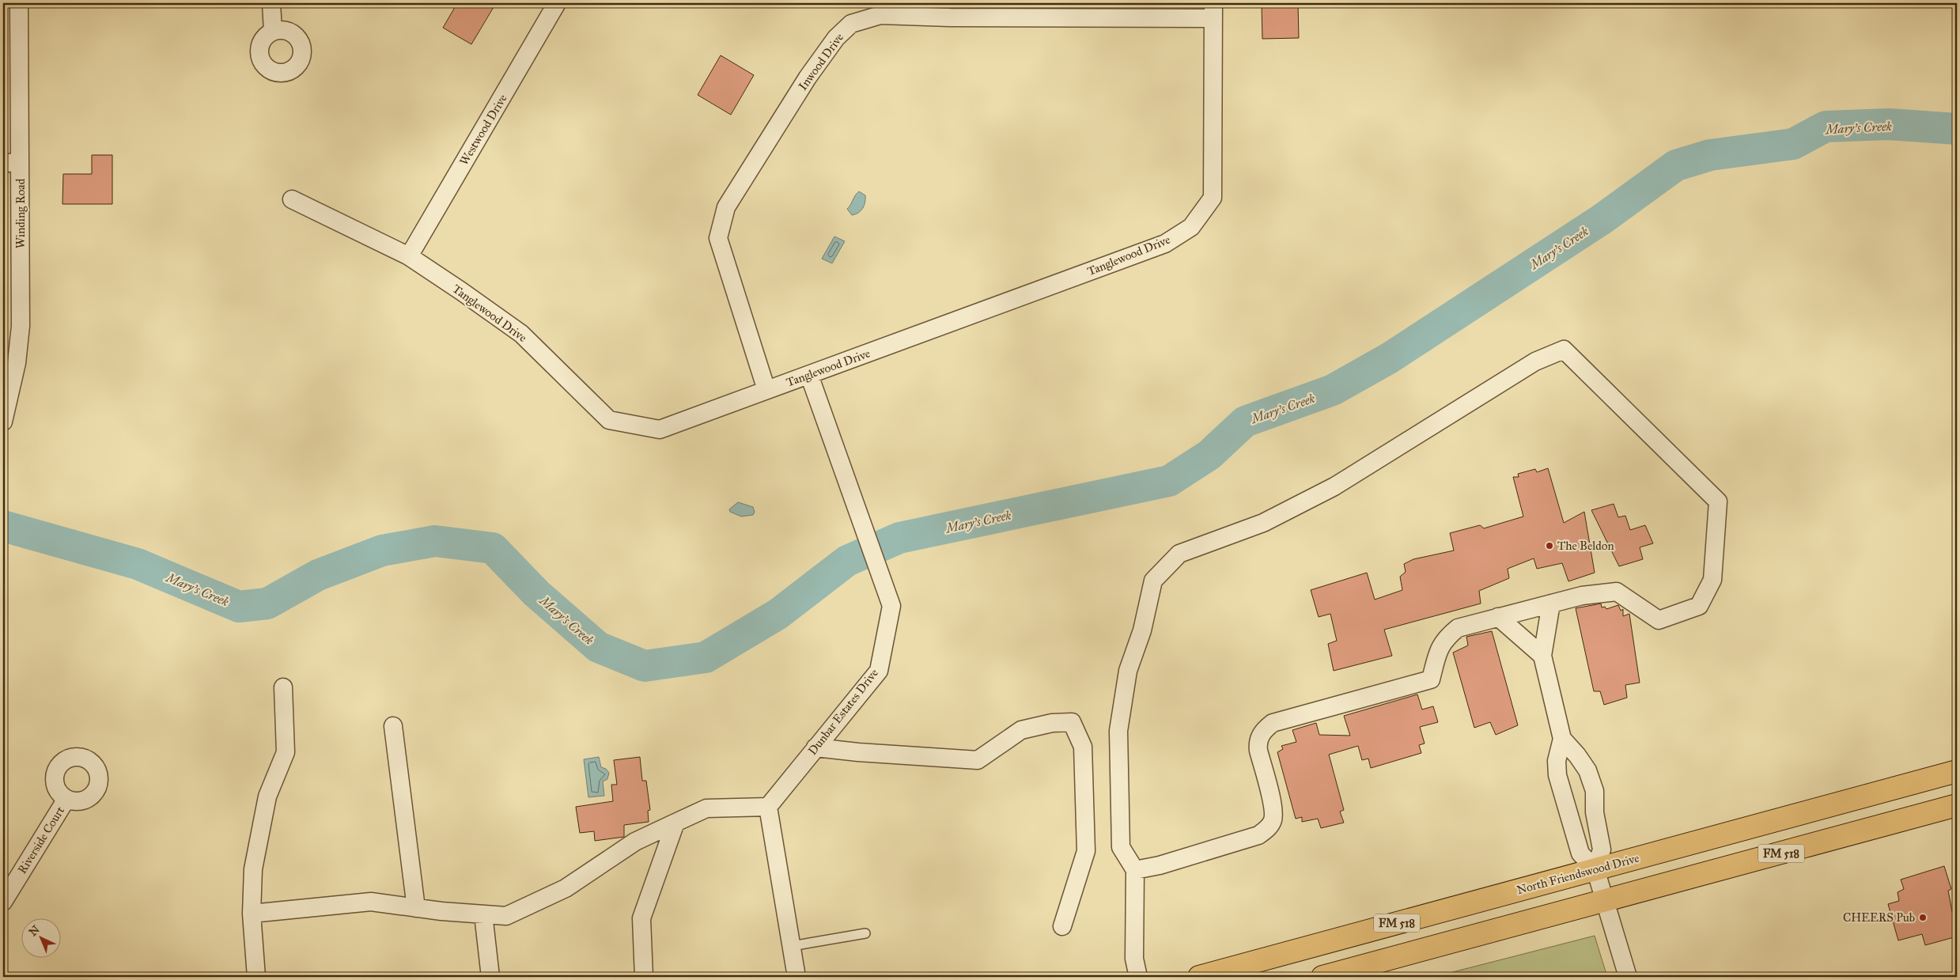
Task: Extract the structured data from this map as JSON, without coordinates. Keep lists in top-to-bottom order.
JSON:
{
  "streets": {
    "main road": ["FM 518", "North Friendswood Drive"],
    "street": [
      "Inwood Drive",
      "Westwood Drive",
      "Winding Road",
      "Tanglewood Drive",
      "Dunbar Estates Drive",
      "Riverside Court"
    ]
  },
  "crossings": [
    ["Inwood Drive", "Tanglewood Drive"],
    ["Westwood Drive", "Tanglewood Drive"],
    ["Tanglewood Drive", "Dunbar Estates Drive"]
  ],
  "water": ["Mary's Creek"],
  "places": ["The Beldon", "CHEERS Pub"],
  "north": "top left"
}
